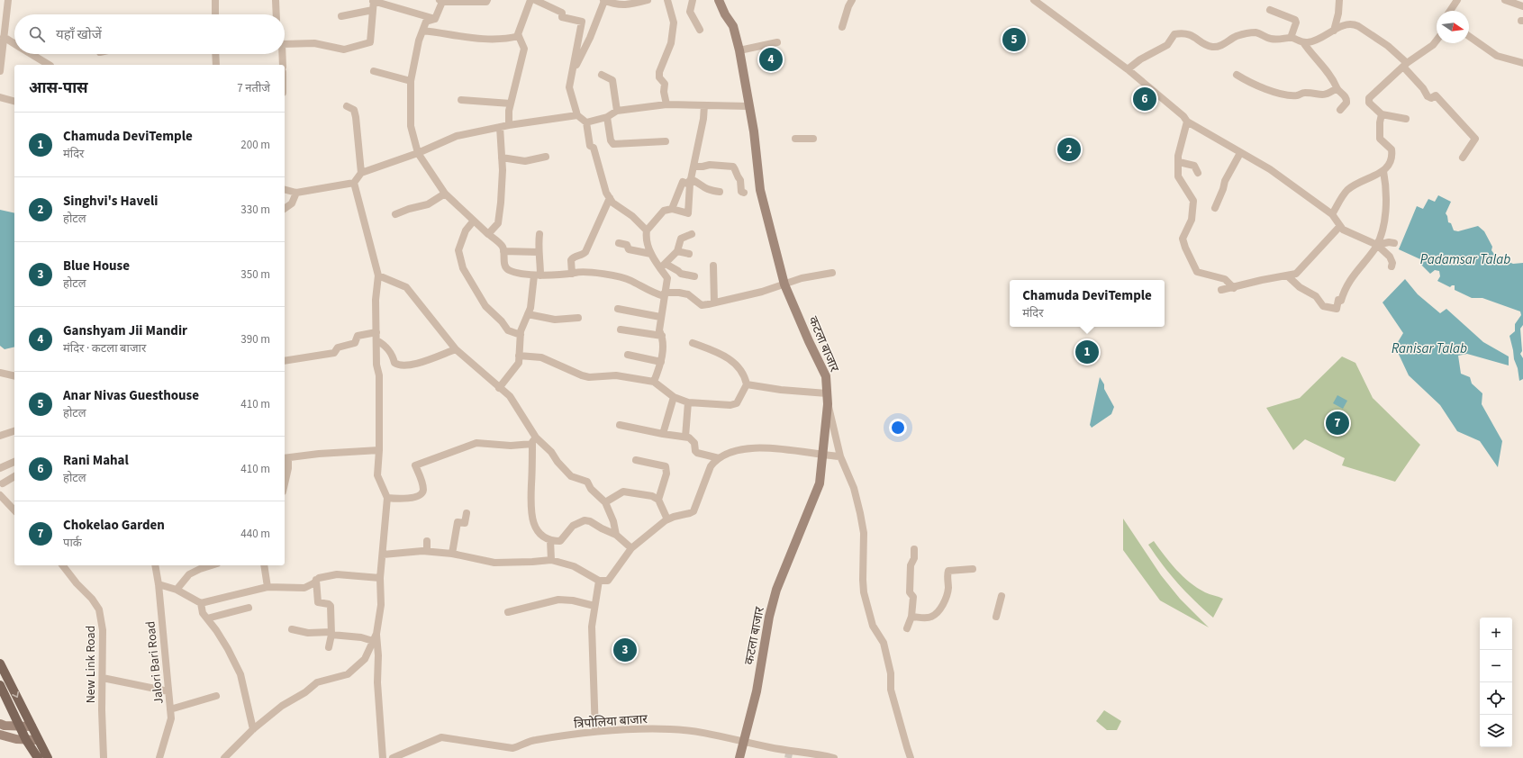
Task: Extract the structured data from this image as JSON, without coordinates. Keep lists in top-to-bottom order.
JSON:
{
  "streets": {
    "street": [
      "कटला बाजार",
      "Jalori Bari Road",
      "New Link Road",
      "त्रिपोलिया बाजार"
    ]
  },
  "crossings": [
    ["कटला बाजार", "त्रिपोलिया बाजार"]
  ],
  "water": ["Padamsar Talab", "Ranisar Talab"],
  "north": "right",
  "page": {
    "search": "यहाँ खोजें",
    "pins": [
      "5",
      "4",
      "6",
      "2",
      "1",
      "7",
      "3"
    ],
    "heading": ["आस-पास", "7 नतीजे"],
    "list": [
      {
        "mark": "1",
        "name": "Chamuda DeviTemple",
        "note": "मंदिर",
        "value": "200 m"
      },
      {
        "mark": "2",
        "name": "Singhvi's Haveli",
        "note": "होटल",
        "value": "330 m"
      },
      {
        "mark": "3",
        "name": "Blue House",
        "note": "होटल",
        "value": "350 m"
      },
      {
        "mark": "4",
        "name": "Ganshyam Jii Mandir",
        "note": "मंदिर · कटला बाजार",
        "value": "390 m"
      },
      {
        "mark": "5",
        "name": "Anar Nivas Guesthouse",
        "note": "होटल",
        "value": "410 m"
      },
      {
        "mark": "6",
        "name": "Rani Mahal",
        "note": "होटल",
        "value": "410 m"
      },
      {
        "mark": "7",
        "name": "Chokelao Garden",
        "note": "पार्क",
        "value": "440 m"
      }
    ],
    "popup": ["Chamuda DeviTemple", "मंदिर"],
    "map_buttons": ["+", "−"]
  }
}
